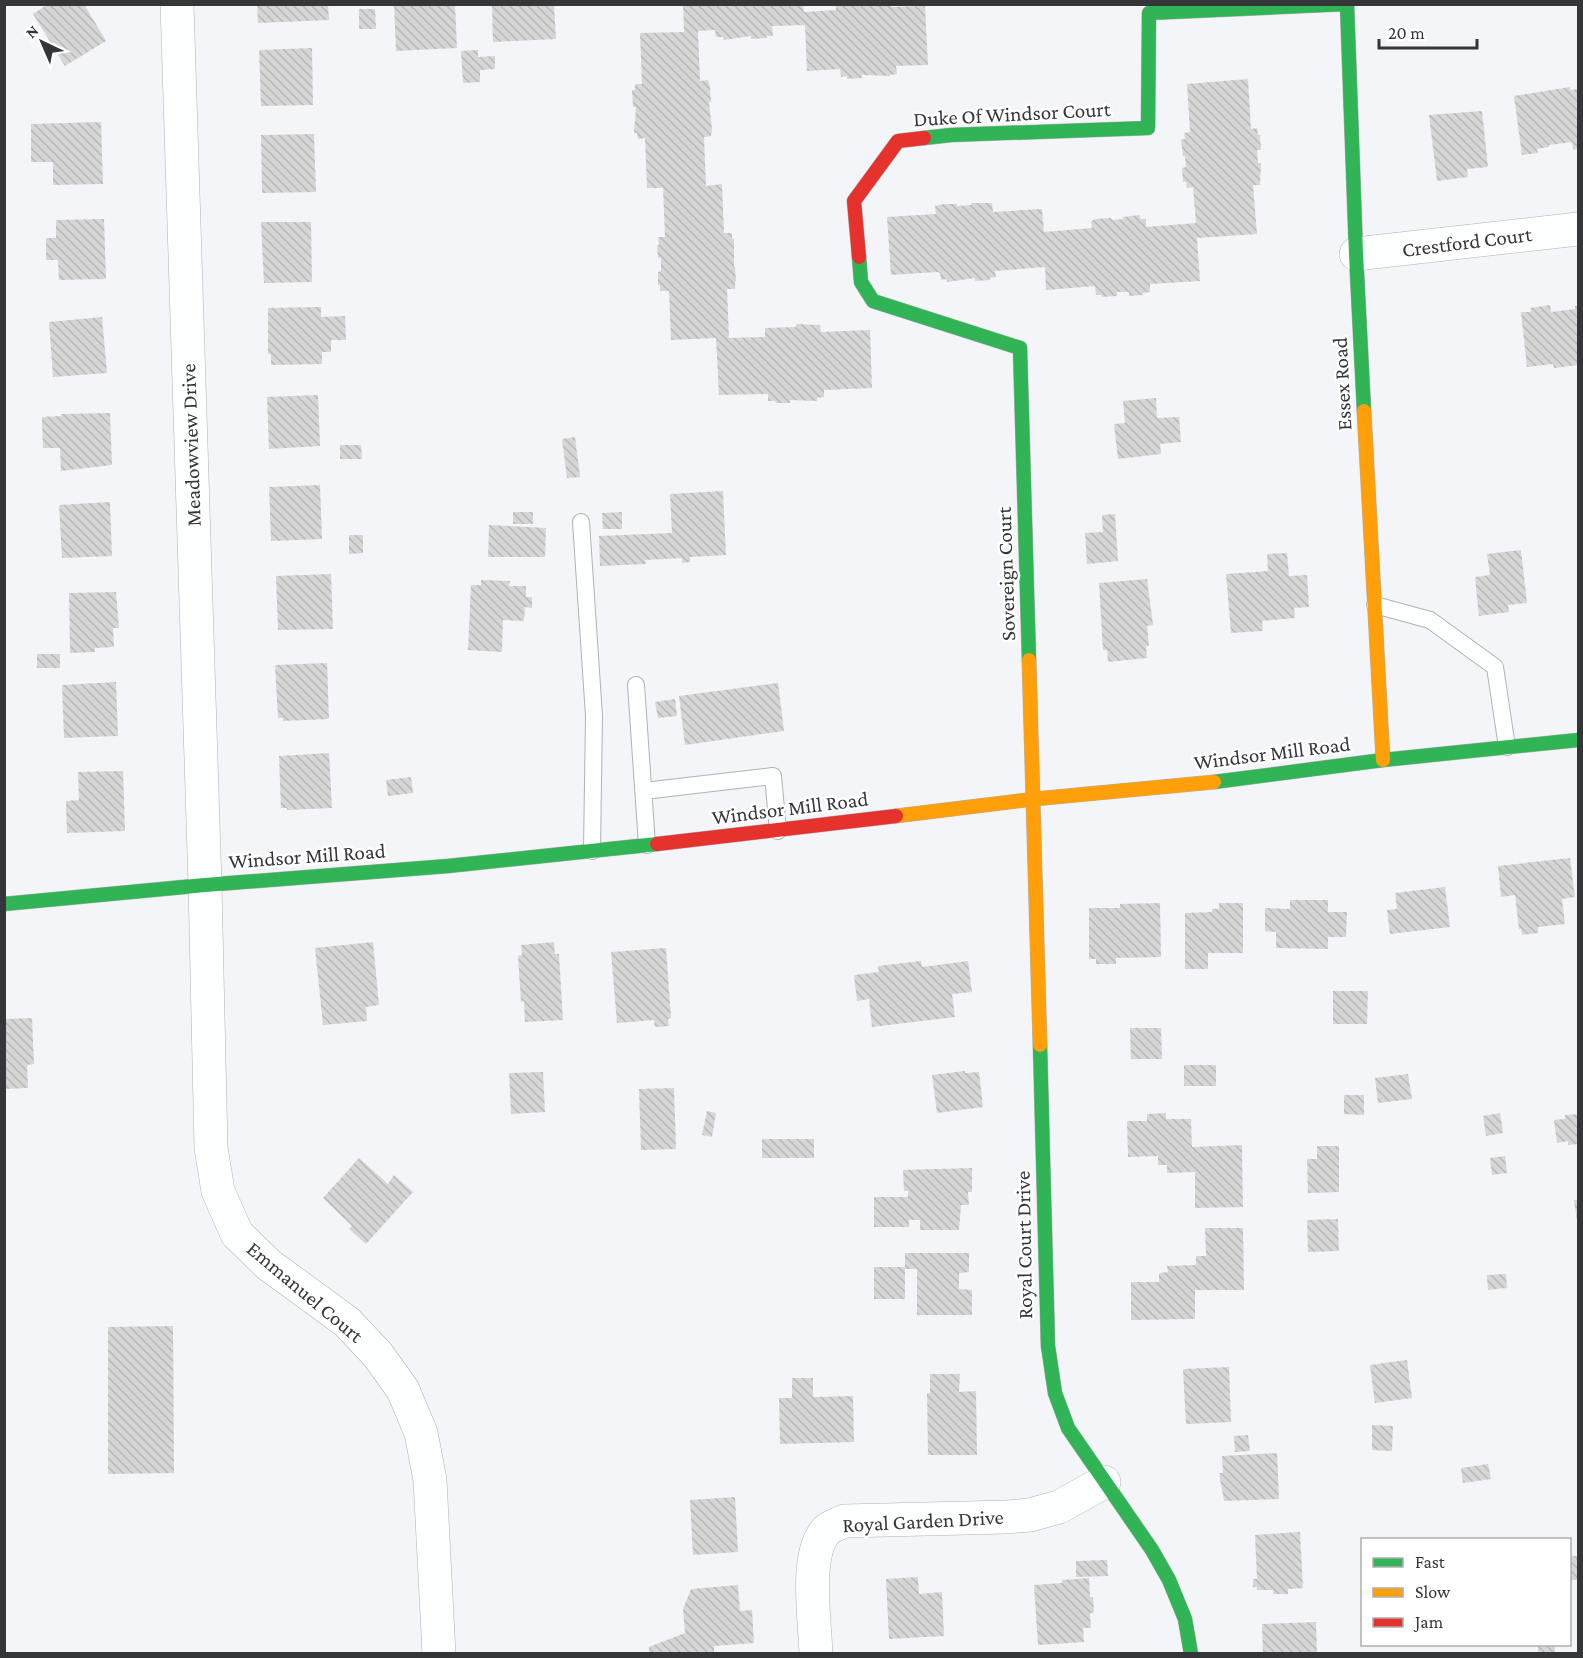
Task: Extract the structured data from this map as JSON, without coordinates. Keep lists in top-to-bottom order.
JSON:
{
  "streets": {
    "street": [
      "Duke Of Windsor Court",
      "Crestford Court",
      "Essex Road",
      "Meadowview Drive",
      "Sovereign Court",
      "Windsor Mill Road",
      "Royal Court Drive",
      "Emmanuel Court",
      "Royal Garden Drive"
    ]
  },
  "crossings": [
    ["Duke Of Windsor Court", "Essex Road"],
    ["Duke Of Windsor Court", "Sovereign Court"],
    ["Crestford Court", "Essex Road"],
    ["Essex Road", "Windsor Mill Road"],
    ["Meadowview Drive", "Windsor Mill Road"],
    ["Meadowview Drive", "Emmanuel Court"],
    ["Sovereign Court", "Windsor Mill Road"],
    ["Sovereign Court", "Royal Court Drive"],
    ["Windsor Mill Road", "Royal Court Drive"],
    ["Windsor Mill Road", "Emmanuel Court"],
    ["Royal Court Drive", "Royal Garden Drive"]
  ],
  "legend": ["Fast", "Slow", "Jam"],
  "scale_bar": "20 m",
  "north": "top left"
}
